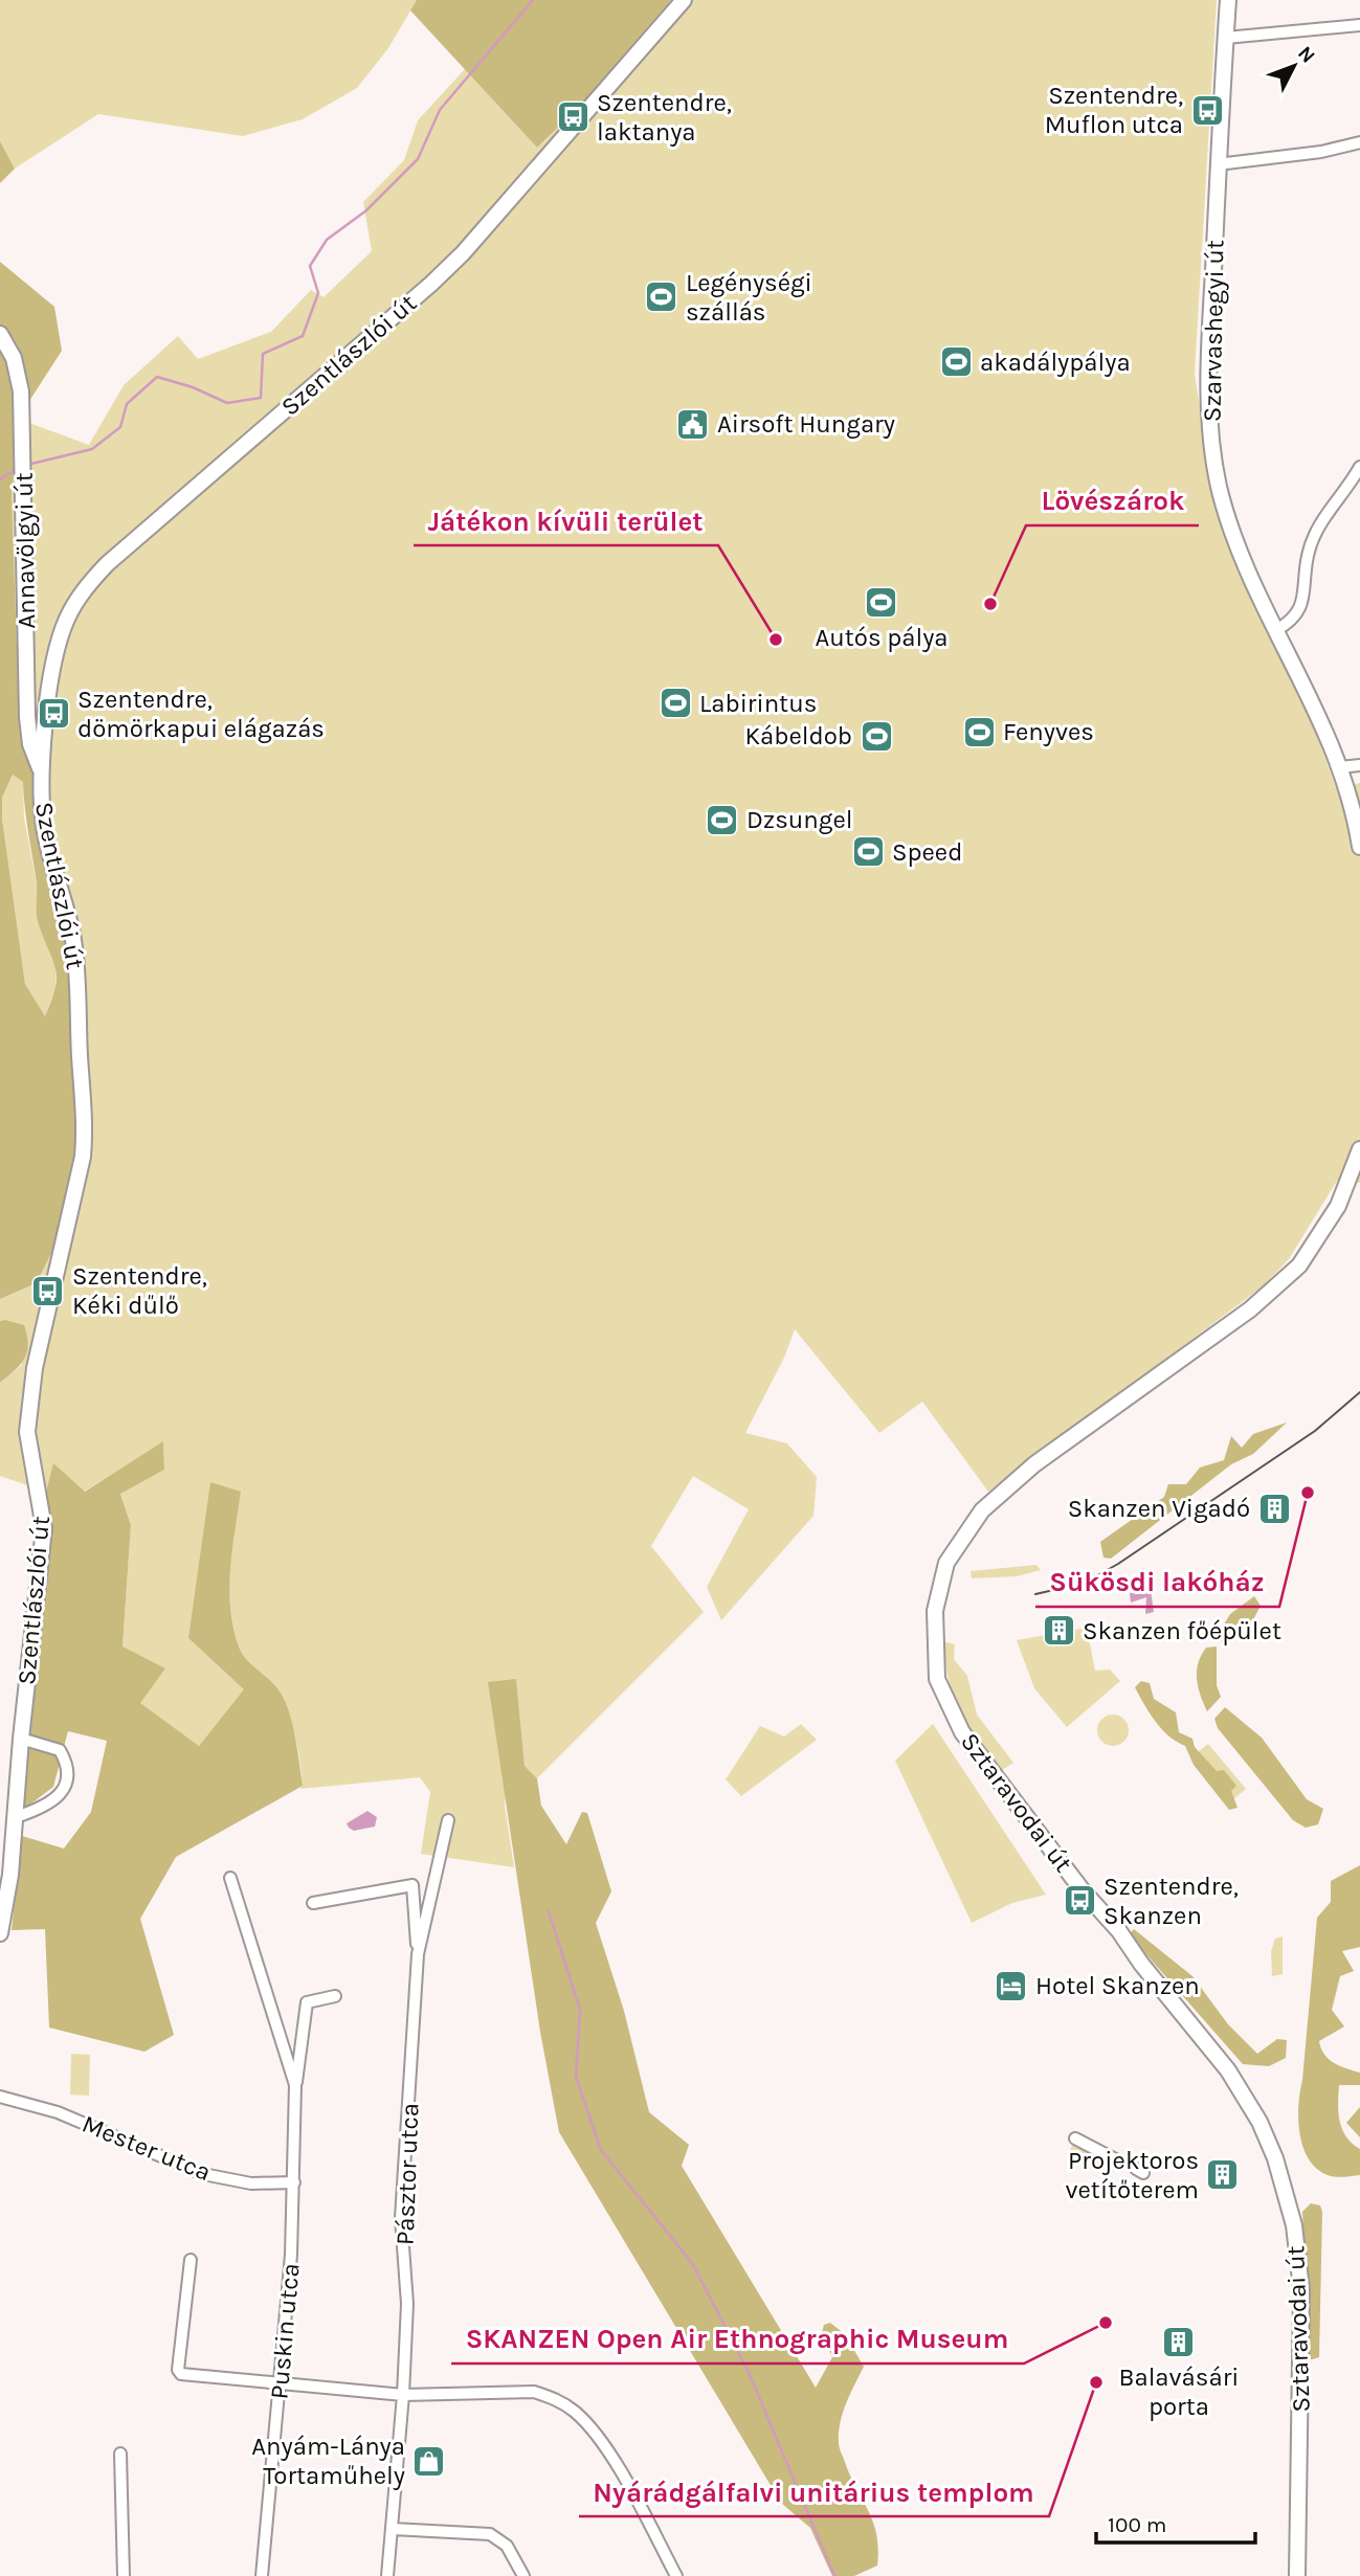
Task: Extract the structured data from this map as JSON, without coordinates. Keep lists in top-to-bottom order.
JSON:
{
  "streets": {
    "street": [
      "Szarvashegyi út",
      "Szentlászlói út",
      "Annavölgyi út",
      "Sztaravodai út",
      "Mester utca",
      "Pásztor utca",
      "Puskin utca"
    ]
  },
  "crossings": [
    ["Szentlászlói út", "Annavölgyi út"],
    ["Mester utca", "Puskin utca"]
  ],
  "places": {
    "bus stop": [
      "Szentendre, Muflon utca",
      "Szentendre, laktanya",
      "Szentendre, dömörkapui elágazás",
      "Szentendre, Kéki dűlő",
      "Szentendre, Skanzen"
    ],
    "sports": [
      "Legénységi szállás",
      "akadálypálya",
      "Autós pálya",
      "Labirintus",
      "Fenyves",
      "Kábeldob",
      "Dzsungel",
      "Speed"
    ],
    "public building": ["Airsoft Hungary"],
    "other": [
      "Lövészárok",
      "Játékon kívüli terület",
      "Sükösdi lakóház",
      "SKANZEN Open Air Ethnographic Museum",
      "Nyárádgálfalvi unitárius templom"
    ],
    "building": [
      "Skanzen Vigadó",
      "Skanzen főépület",
      "Projektoros vetítőterem",
      "Balavásári porta"
    ],
    "hotel": ["Hotel Skanzen"],
    "shop": ["Anyám-Lánya Tortaműhely"]
  },
  "scale_bar": "100 m",
  "north": "top right"
}
